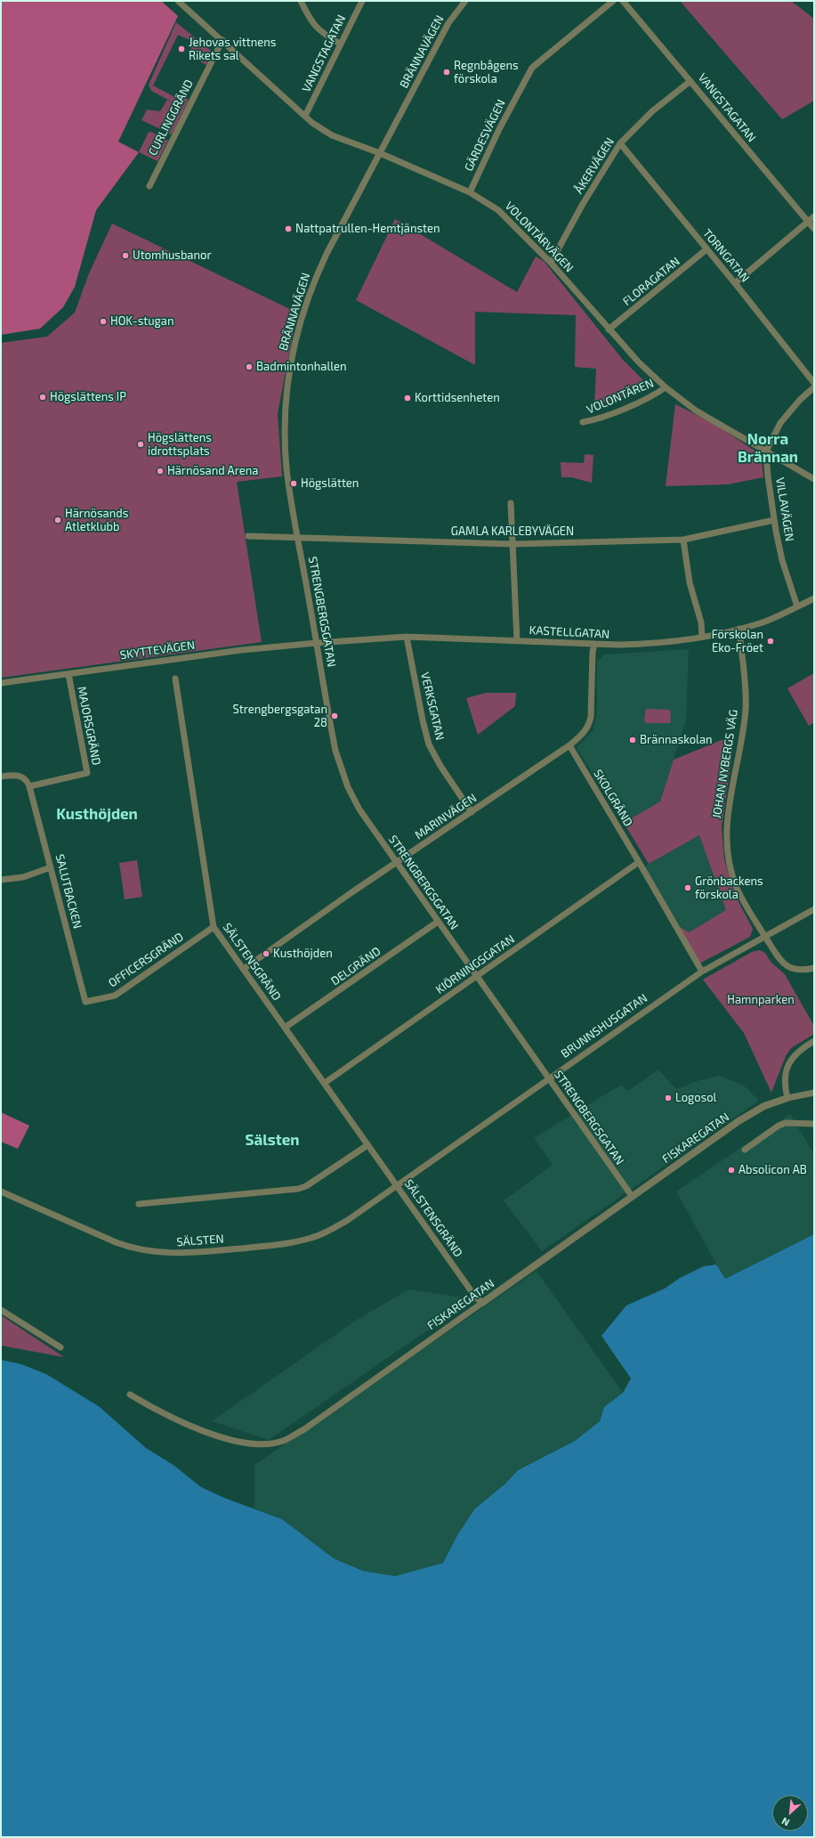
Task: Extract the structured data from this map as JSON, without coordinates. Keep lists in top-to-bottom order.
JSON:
{
  "streets": {
    "street": [
      "BRÄNNAVÄGEN",
      "VANGSTAGATAN",
      "CURLINGGRÄND",
      "GÄRDESVÄGEN",
      "ÅKERVÄGEN",
      "VOLONTÄRVÄGEN",
      "TORNGATAN",
      "FLORAGATAN",
      "VOLONTÄREN",
      "VILLAVÄGEN",
      "GAMLA KARLEBYVÄGEN",
      "STRENGBERGSGATAN",
      "KASTELLGATAN",
      "SKYTTEVÄGEN",
      "VERKSGATAN",
      "MAJORSGRÄND",
      "JOHAN NYBERGS VÄG",
      "SKOLGRÄND",
      "MARINVÄGEN",
      "SALUTBACKEN",
      "OFFICERSGRÄND",
      "SÄLSTENSGRÄND",
      "KIÖRNINGSGATAN",
      "DELGRÄND",
      "BRUNNSHUSGATAN",
      "FISKAREGATAN",
      "SÄLSTEN"
    ]
  },
  "crossings": [
    ["BRÄNNAVÄGEN", "VOLONTÄRVÄGEN"],
    ["BRÄNNAVÄGEN", "GAMLA KARLEBYVÄGEN"],
    ["BRÄNNAVÄGEN", "STRENGBERGSGATAN"],
    ["VANGSTAGATAN", "ÅKERVÄGEN"],
    ["VANGSTAGATAN", "VOLONTÄRVÄGEN"],
    ["CURLINGGRÄND", "VOLONTÄRVÄGEN"],
    ["GÄRDESVÄGEN", "VOLONTÄRVÄGEN"],
    ["ÅKERVÄGEN", "VOLONTÄRVÄGEN"],
    ["ÅKERVÄGEN", "TORNGATAN"],
    ["VOLONTÄRVÄGEN", "FLORAGATAN"],
    ["VOLONTÄRVÄGEN", "VOLONTÄREN"],
    ["VOLONTÄRVÄGEN", "VILLAVÄGEN"],
    ["TORNGATAN", "FLORAGATAN"],
    ["VILLAVÄGEN", "GAMLA KARLEBYVÄGEN"],
    ["VILLAVÄGEN", "KASTELLGATAN"],
    ["GAMLA KARLEBYVÄGEN", "STRENGBERGSGATAN"],
    ["STRENGBERGSGATAN", "KASTELLGATAN"],
    ["STRENGBERGSGATAN", "SKYTTEVÄGEN"],
    ["STRENGBERGSGATAN", "MARINVÄGEN"],
    ["STRENGBERGSGATAN", "KIÖRNINGSGATAN"],
    ["STRENGBERGSGATAN", "DELGRÄND"],
    ["STRENGBERGSGATAN", "BRUNNSHUSGATAN"],
    ["STRENGBERGSGATAN", "FISKAREGATAN"],
    ["KASTELLGATAN", "SKYTTEVÄGEN"],
    ["KASTELLGATAN", "VERKSGATAN"],
    ["KASTELLGATAN", "JOHAN NYBERGS VÄG"],
    ["KASTELLGATAN", "MARINVÄGEN"],
    ["SKYTTEVÄGEN", "MAJORSGRÄND"],
    ["VERKSGATAN", "MARINVÄGEN"],
    ["MAJORSGRÄND", "SALUTBACKEN"],
    ["JOHAN NYBERGS VÄG", "BRUNNSHUSGATAN"],
    ["SKOLGRÄND", "MARINVÄGEN"],
    ["SKOLGRÄND", "KIÖRNINGSGATAN"],
    ["SKOLGRÄND", "BRUNNSHUSGATAN"],
    ["MARINVÄGEN", "SÄLSTENSGRÄND"],
    ["SALUTBACKEN", "OFFICERSGRÄND"],
    ["OFFICERSGRÄND", "SÄLSTENSGRÄND"],
    ["SÄLSTENSGRÄND", "KIÖRNINGSGATAN"],
    ["SÄLSTENSGRÄND", "DELGRÄND"],
    ["SÄLSTENSGRÄND", "BRUNNSHUSGATAN"],
    ["SÄLSTENSGRÄND", "FISKAREGATAN"],
    ["SÄLSTENSGRÄND", "SÄLSTEN"],
    ["BRUNNSHUSGATAN", "SÄLSTEN"]
  ],
  "districts": ["Norra Brännan", "Kusthöjden", "Sälsten"],
  "parks": ["Hamnparken"],
  "places": [
    "Jehovas vittnens Rikets sal",
    "Regnbågens förskola",
    "Nattpatrullen-Hemtjänsten",
    "Utomhusbanor",
    "HOK-stugan",
    "Badmintonhallen",
    "Högslättens IP",
    "Korttidsenheten",
    "Högslättens idrottsplats",
    "Härnösand Arena",
    "Högslätten",
    "Härnösands Atletklubb",
    "Förskolan Eko-Fröet",
    "Strengbergsgatan 28",
    "Brännaskolan",
    "Grönbackens förskola",
    "Kusthöjden",
    "Logosol",
    "Absolicon AB"
  ],
  "north": "bottom left"
}
